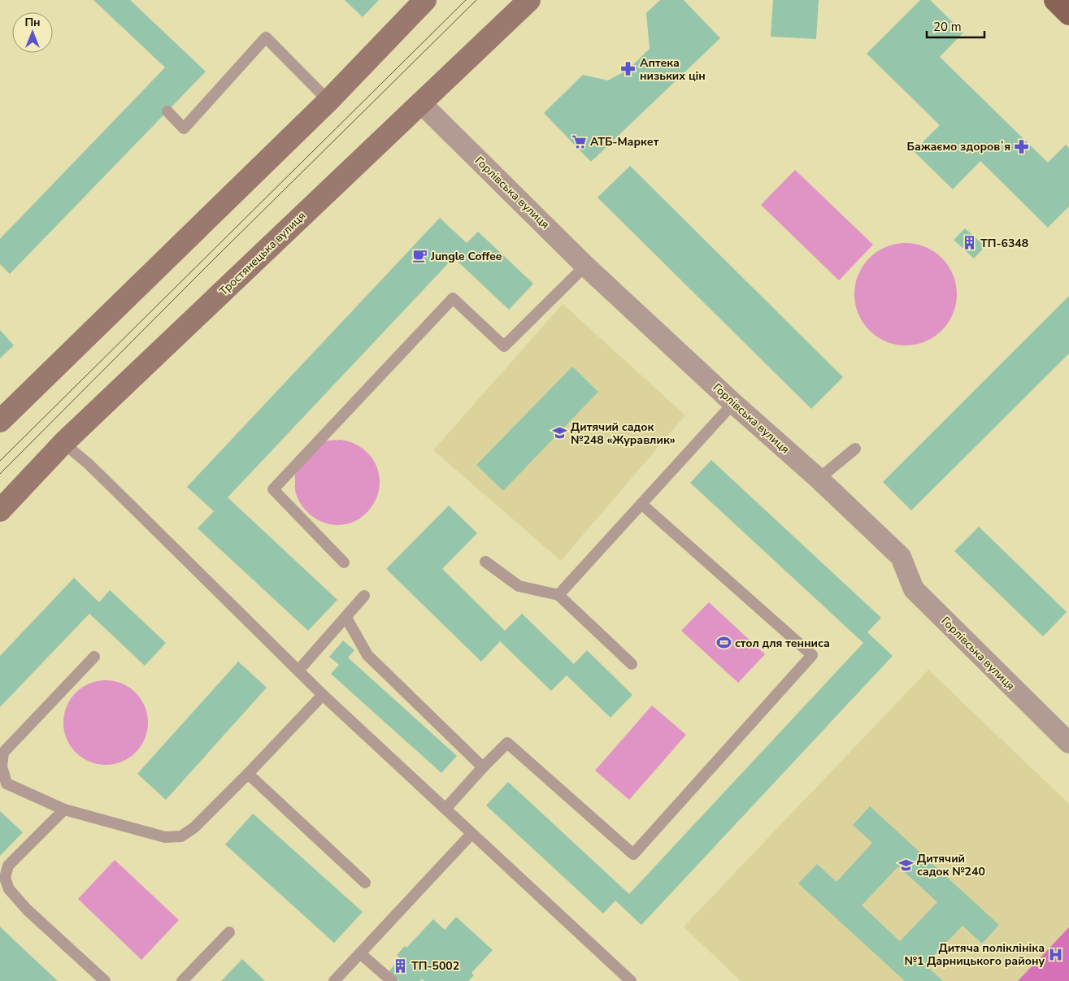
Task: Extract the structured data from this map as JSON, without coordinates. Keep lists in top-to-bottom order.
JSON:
{
  "streets": {
    "main road": ["Тростянецька вулиця"],
    "street": ["Горлівська вулиця"]
  },
  "crossings": [
    ["Горлівська вулиця", "Тростянецька вулиця"]
  ],
  "places": {
    "pharmacy": ["Аптека низьких цін", "Бажаємо здоровʼя"],
    "supermarket": ["АТБ-Маркет"],
    "building": ["ТП-6348", "ТП-5002"],
    "cafe": ["Jungle Coffee"],
    "school or university": ["Дитячий садок №248 «Журавлик»", "Дитячий садок №240"],
    "sports": ["стол для тенниса"],
    "hospital": ["Дитяча поліклініка №1 Дарницького району"]
  },
  "scale_bar": "20 m",
  "north": "top"
}
